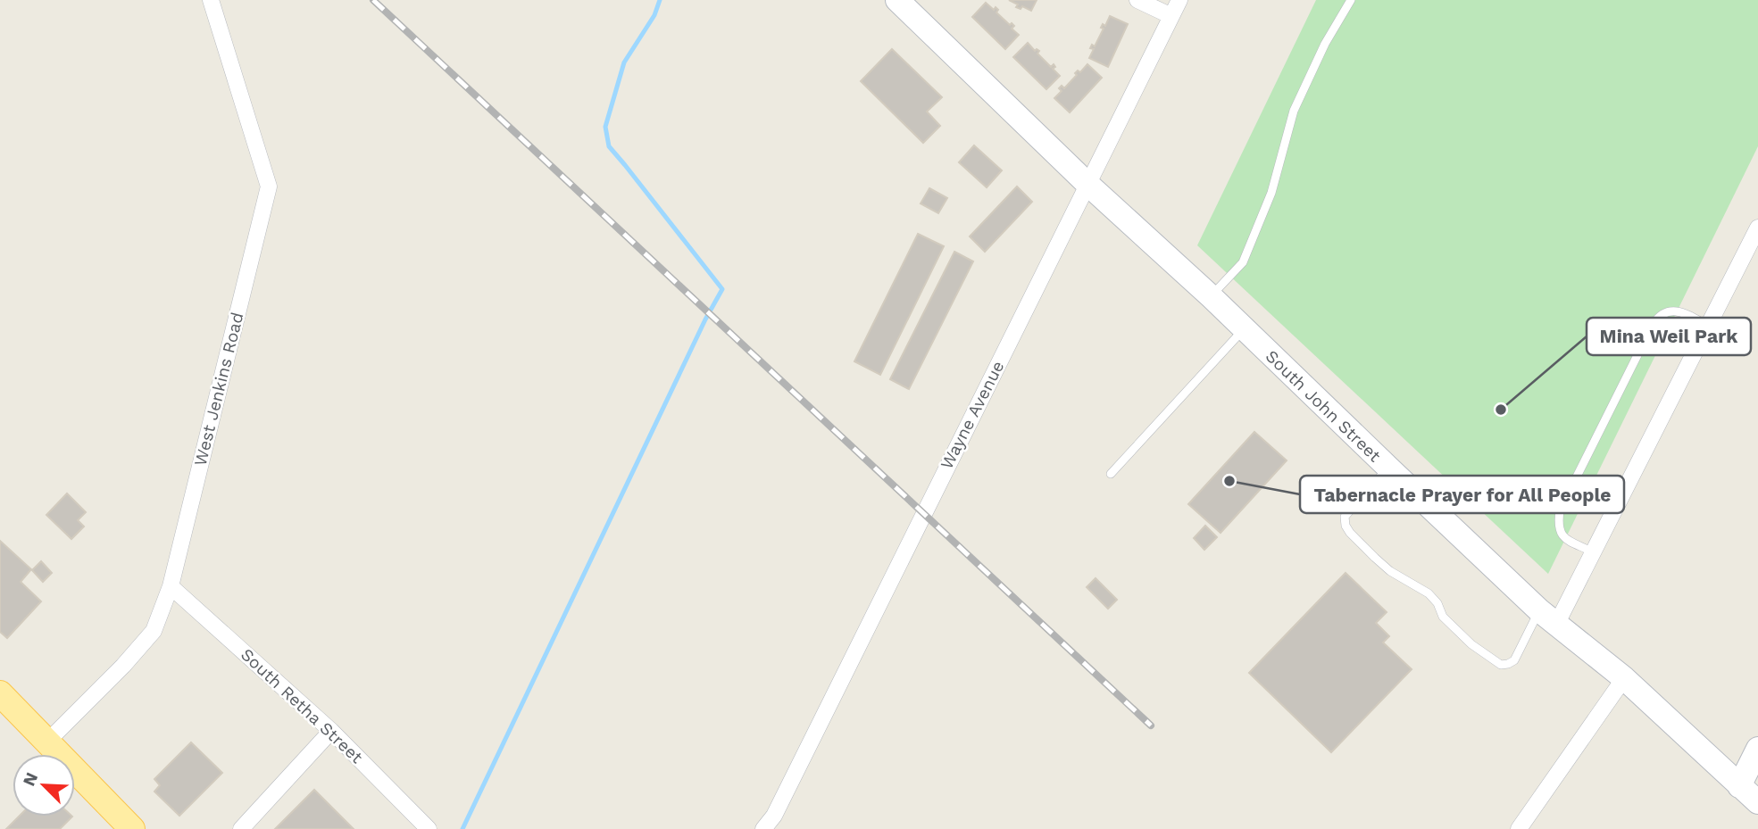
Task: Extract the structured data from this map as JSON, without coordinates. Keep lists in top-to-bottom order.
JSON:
{
  "streets": {
    "street": [
      "West Jenkins Road",
      "South John Street",
      "Wayne Avenue",
      "South Retha Street"
    ]
  },
  "crossings": [
    ["West Jenkins Road", "South Retha Street"],
    ["South John Street", "Wayne Avenue"]
  ],
  "places": ["Mina Weil Park", "Tabernacle Prayer for All People"],
  "north": "top left"
}
